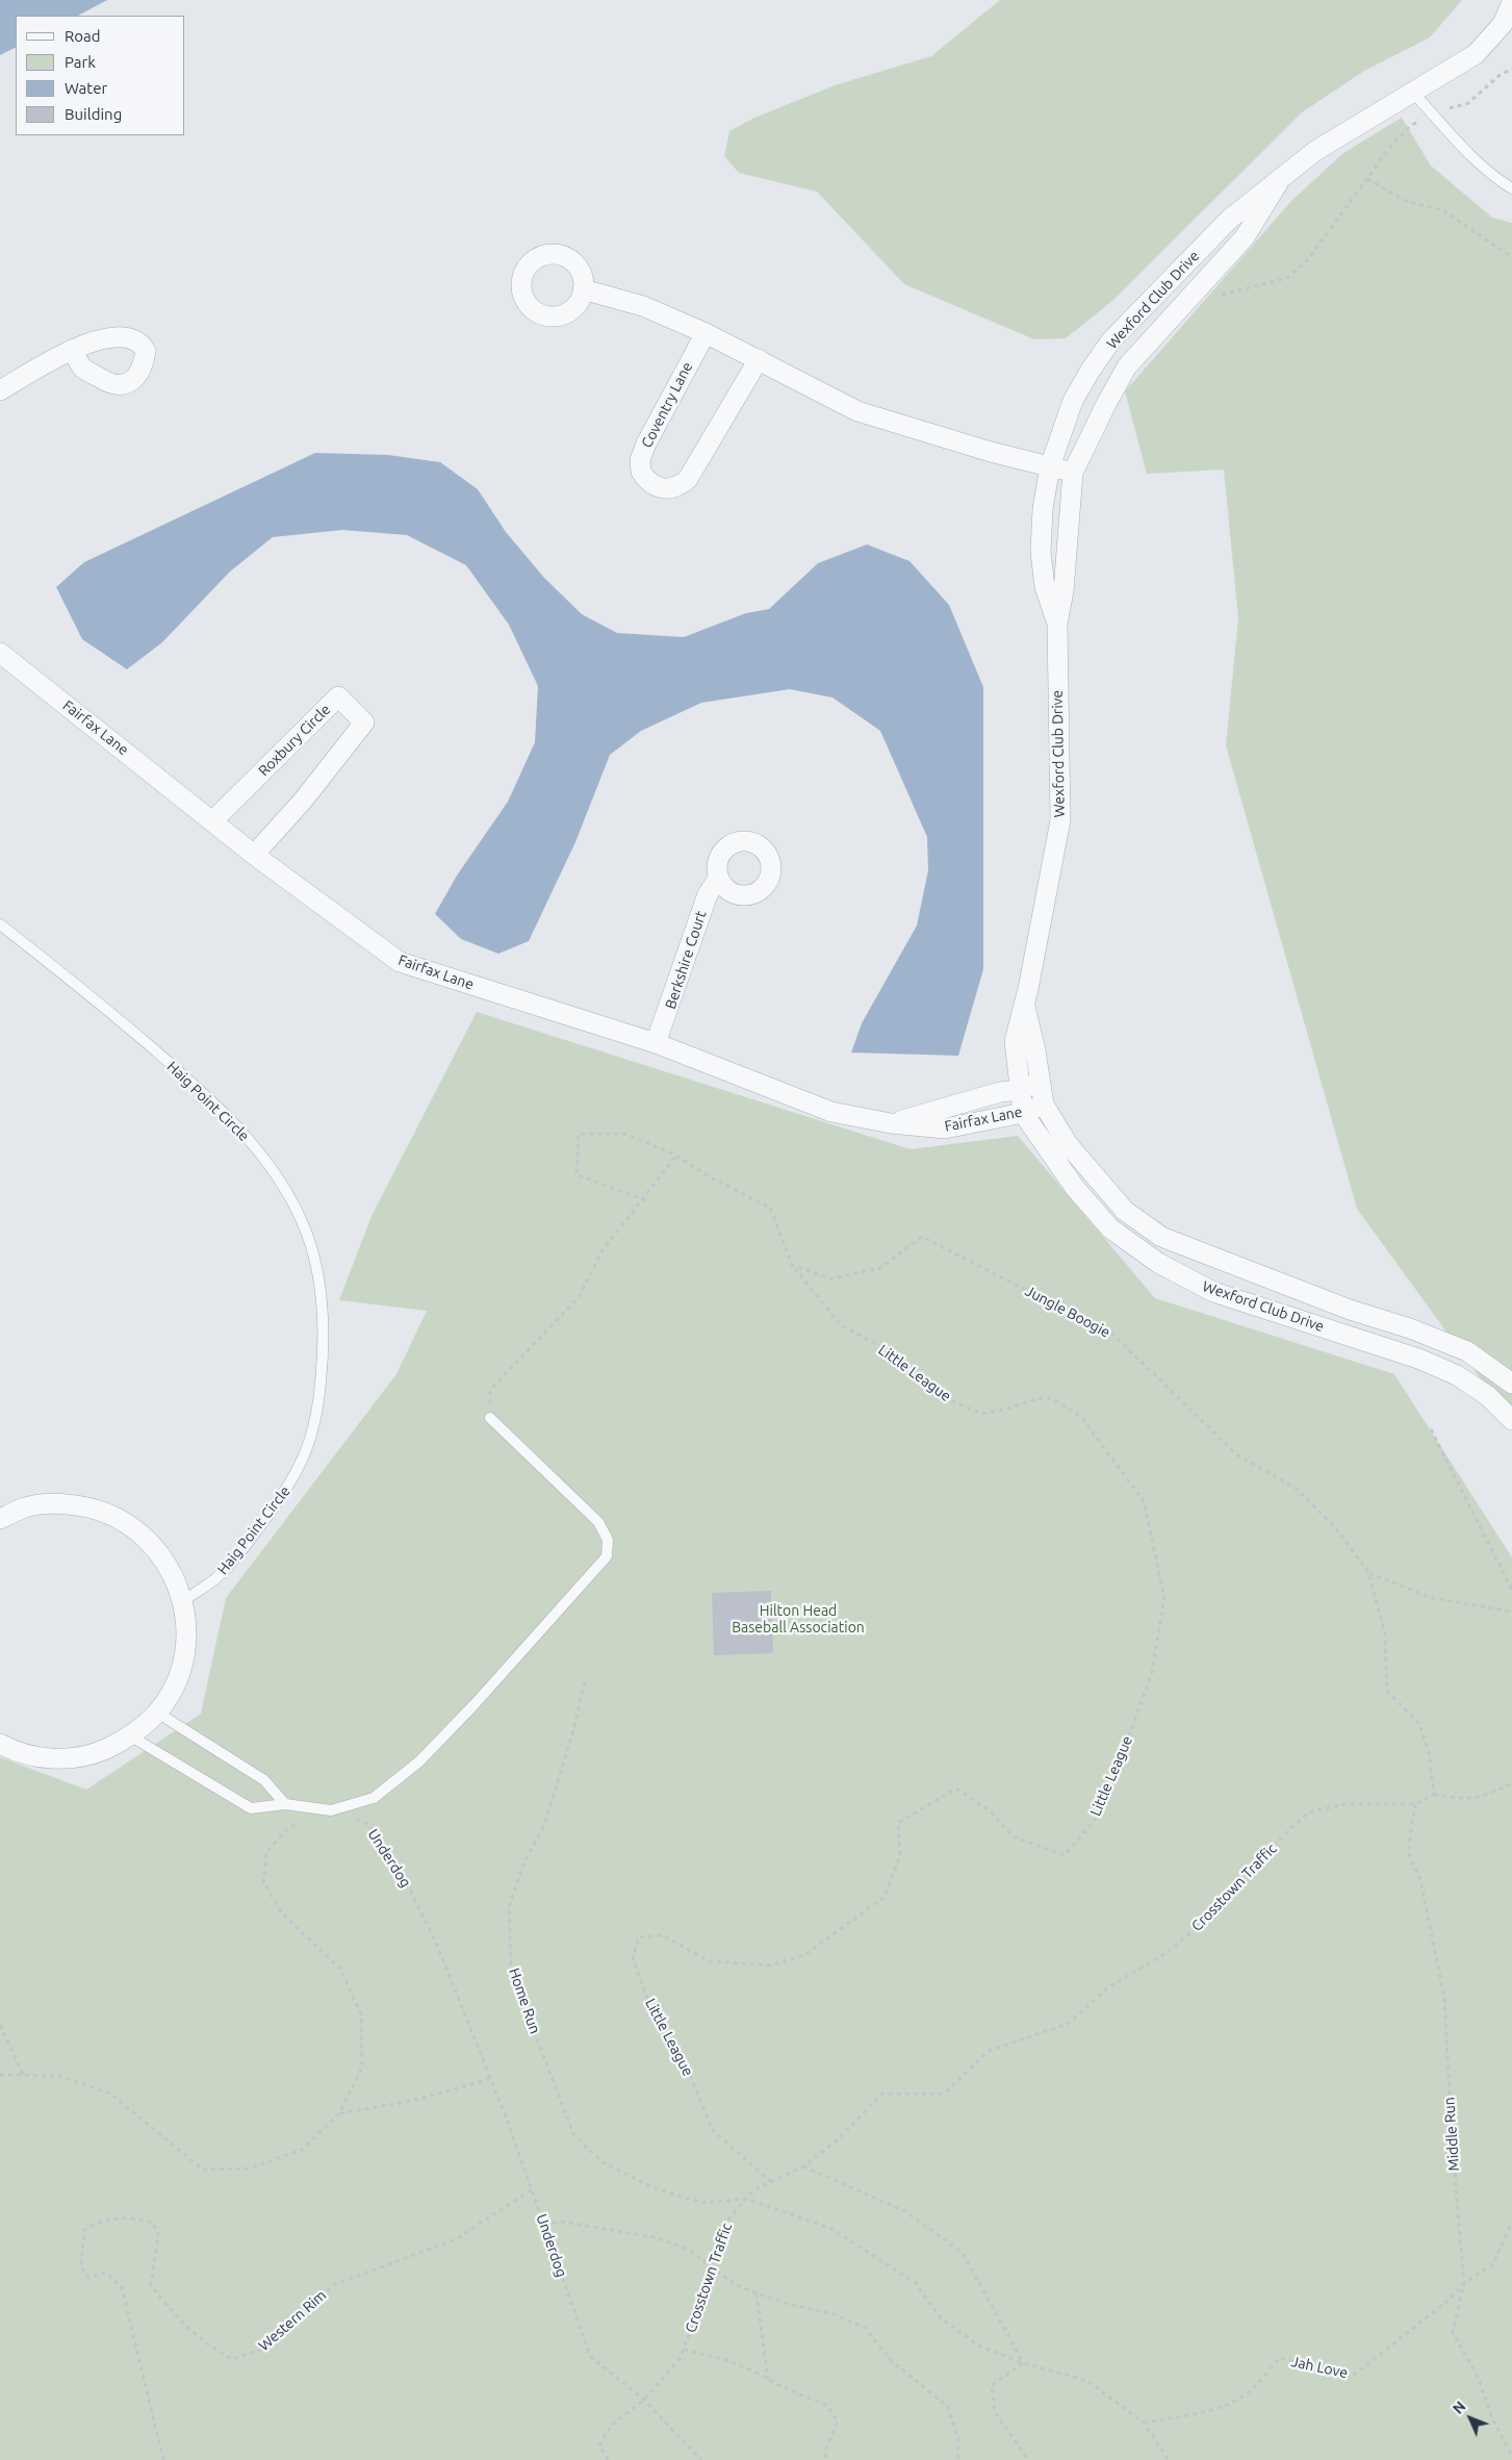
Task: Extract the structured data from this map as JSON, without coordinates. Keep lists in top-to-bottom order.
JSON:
{
  "streets": {
    "street": [
      "Wexford Club Drive",
      "Coventry Lane",
      "Fairfax Lane",
      "Roxbury Circle",
      "Berkshire Court"
    ],
    "lane": ["Haig Point Circle"],
    "path": [
      "Jungle Boogie",
      "Little League",
      "Underdog",
      "Crosstown Traffic",
      "Home Run",
      "Middle Run",
      "Western Rim",
      "Jah Love"
    ]
  },
  "crossings": [
    ["Wexford Club Drive", "Fairfax Lane"],
    ["Fairfax Lane", "Roxbury Circle"],
    ["Fairfax Lane", "Berkshire Court"],
    ["Jungle Boogie", "Little League"],
    ["Jungle Boogie", "Crosstown Traffic"],
    ["Little League", "Crosstown Traffic"],
    ["Underdog", "Crosstown Traffic"],
    ["Underdog", "Western Rim"],
    ["Crosstown Traffic", "Home Run"],
    ["Crosstown Traffic", "Middle Run"],
    ["Middle Run", "Jah Love"]
  ],
  "parks": ["Hilton Head Baseball Association"],
  "legend": [
    "Road",
    "Park",
    "Water",
    "Building"
  ],
  "north": "top left"
}
